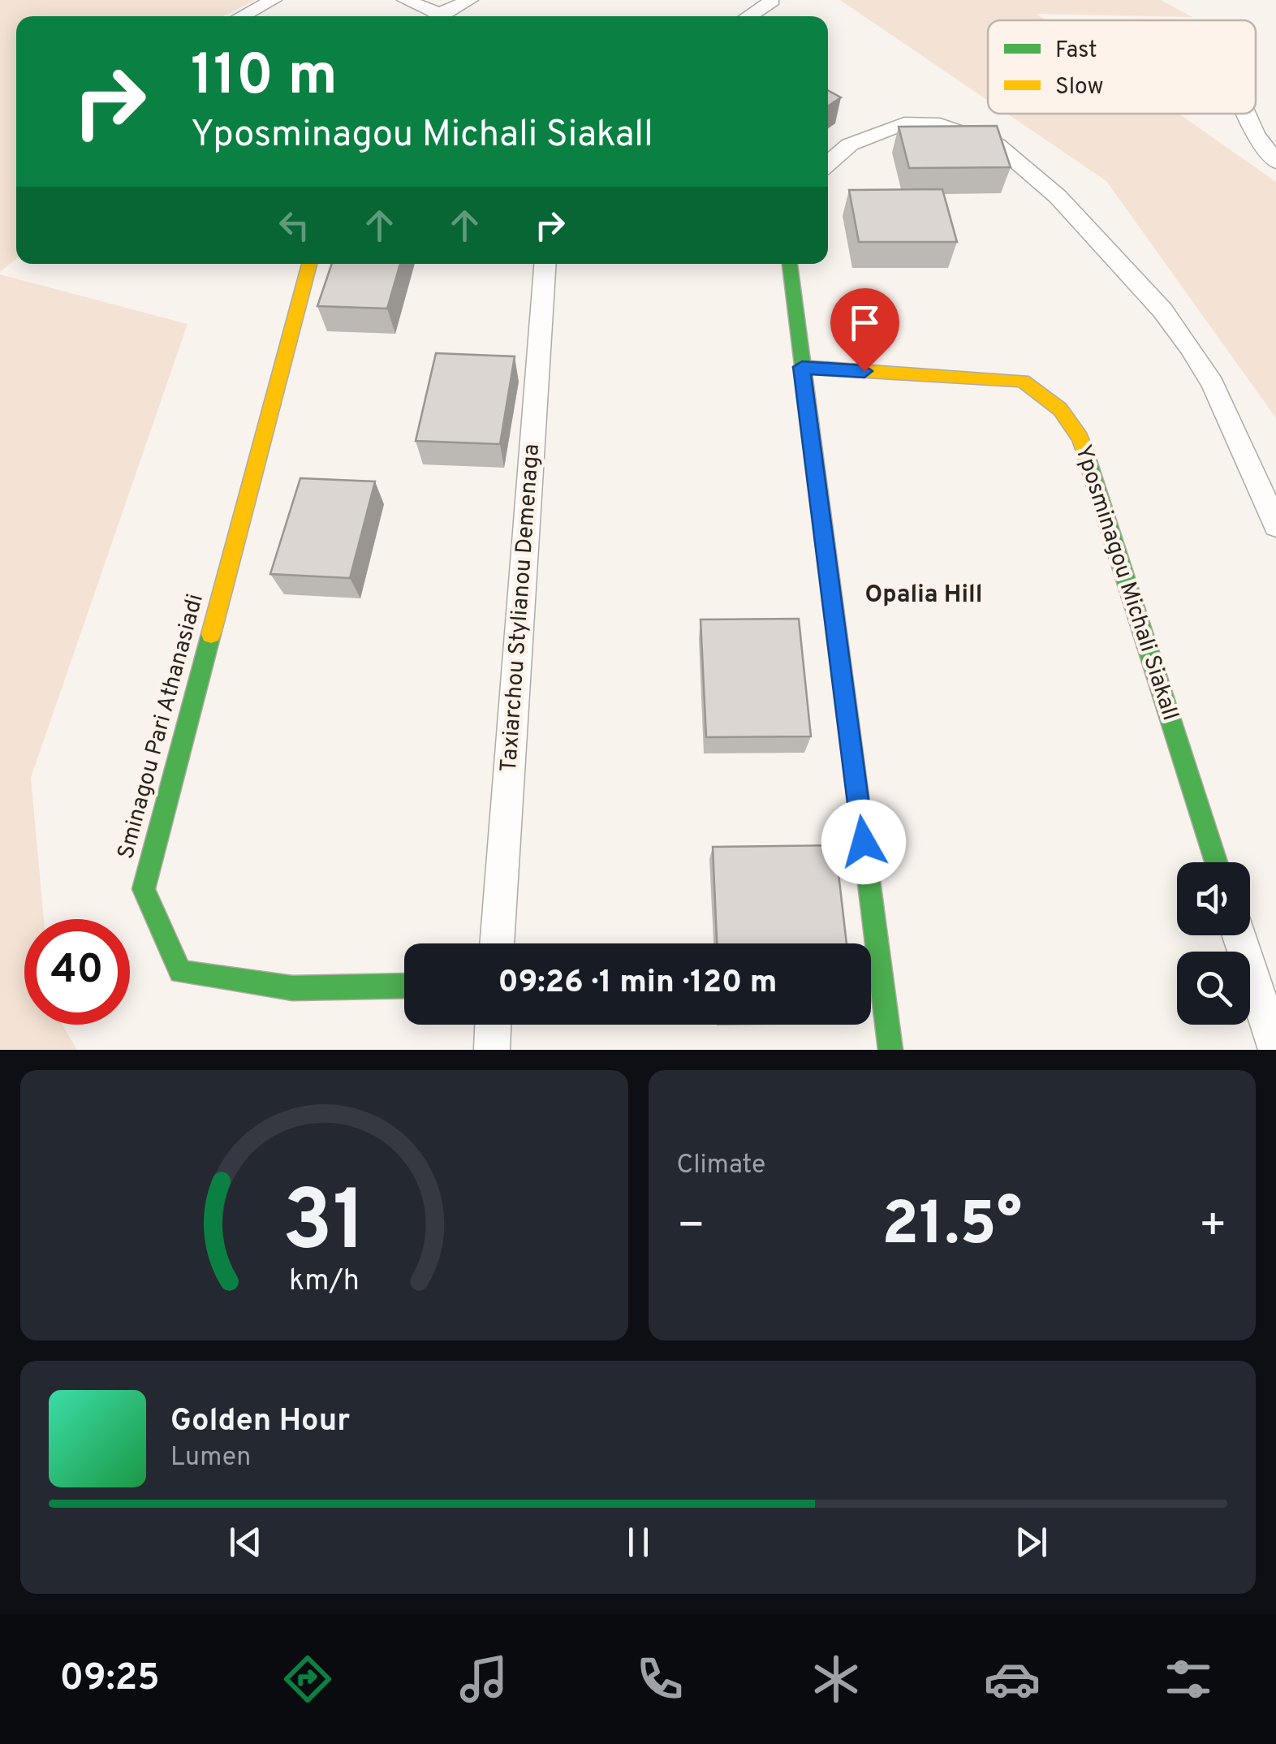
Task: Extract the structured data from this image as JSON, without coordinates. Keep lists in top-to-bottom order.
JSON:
{
  "streets": {
    "street": ["Yposminagou Michali Siakall", "Taxiarchou Stylianou Demenaga", "Sminagou Pari Athanasiadi"]
  },
  "districts": ["Opalia Hill"],
  "legend": ["Fast", "Slow"],
  "page": {
    "turn": ["110 m", "Yposminagou Michali Siakall"],
    "limit": "40",
    "trip": "09:26 · 1 min · 120 m",
    "tile": "Climate",
    "heat": ["−", "21.5°", "+"],
    "song": ["Golden Hour", "Lumen"],
    "tabs": "09:25",
    "gauge": ["31", "km/h"]
  }
}
